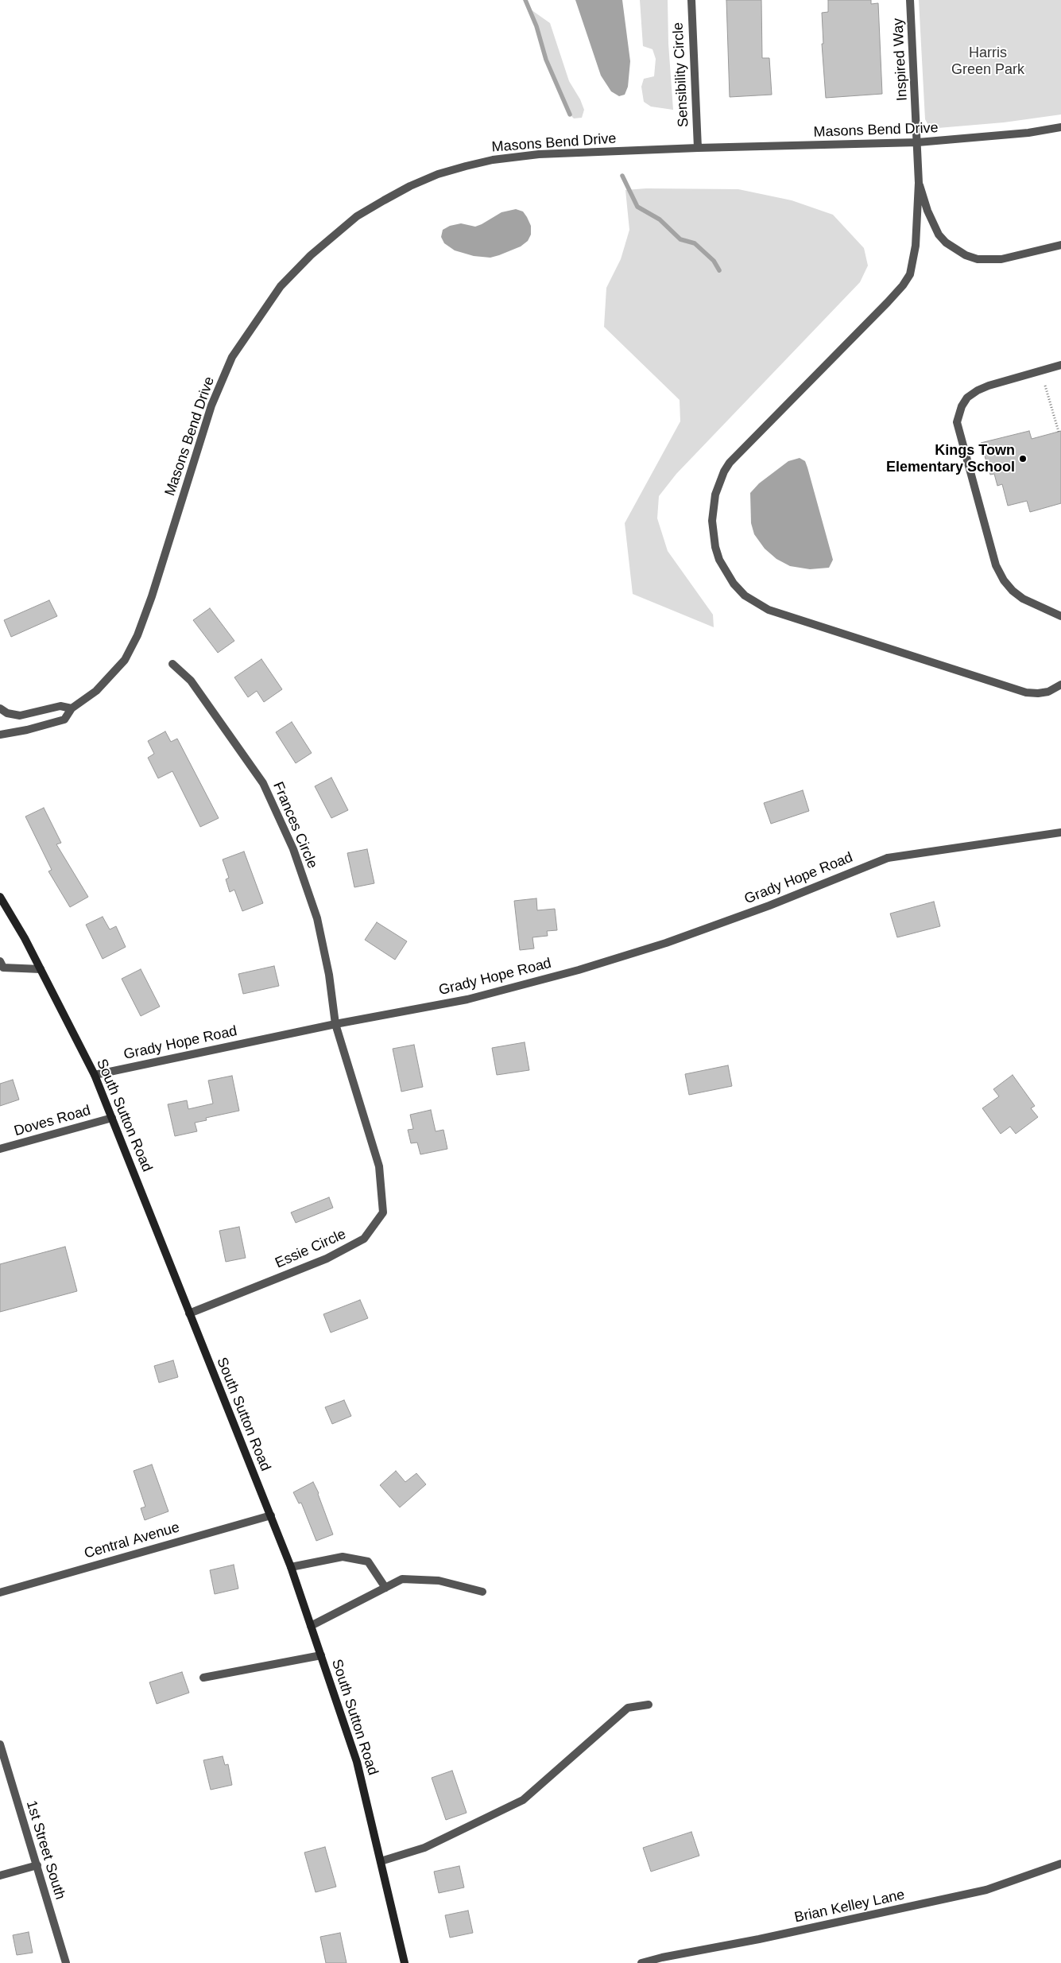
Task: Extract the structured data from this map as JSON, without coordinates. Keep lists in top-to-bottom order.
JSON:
{
  "streets": {
    "main road": ["South Sutton Road"],
    "street": [
      "Inspired Way",
      "Sensibility Circle",
      "Masons Bend Drive",
      "Frances Circle",
      "Grady Hope Road",
      "Doves Road",
      "Essie Circle",
      "Central Avenue",
      "1st Street South",
      "Brian Kelley Lane"
    ]
  },
  "crossings": [
    ["Inspired Way", "Masons Bend Drive"],
    ["Sensibility Circle", "Masons Bend Drive"],
    ["Frances Circle", "Grady Hope Road"],
    ["Frances Circle", "Essie Circle"],
    ["Grady Hope Road", "South Sutton Road"],
    ["Grady Hope Road", "Essie Circle"],
    ["South Sutton Road", "Doves Road"],
    ["South Sutton Road", "Essie Circle"],
    ["South Sutton Road", "Central Avenue"]
  ],
  "parks": ["Harris Green Park"],
  "places": ["Kings Town Elementary School"]
}
